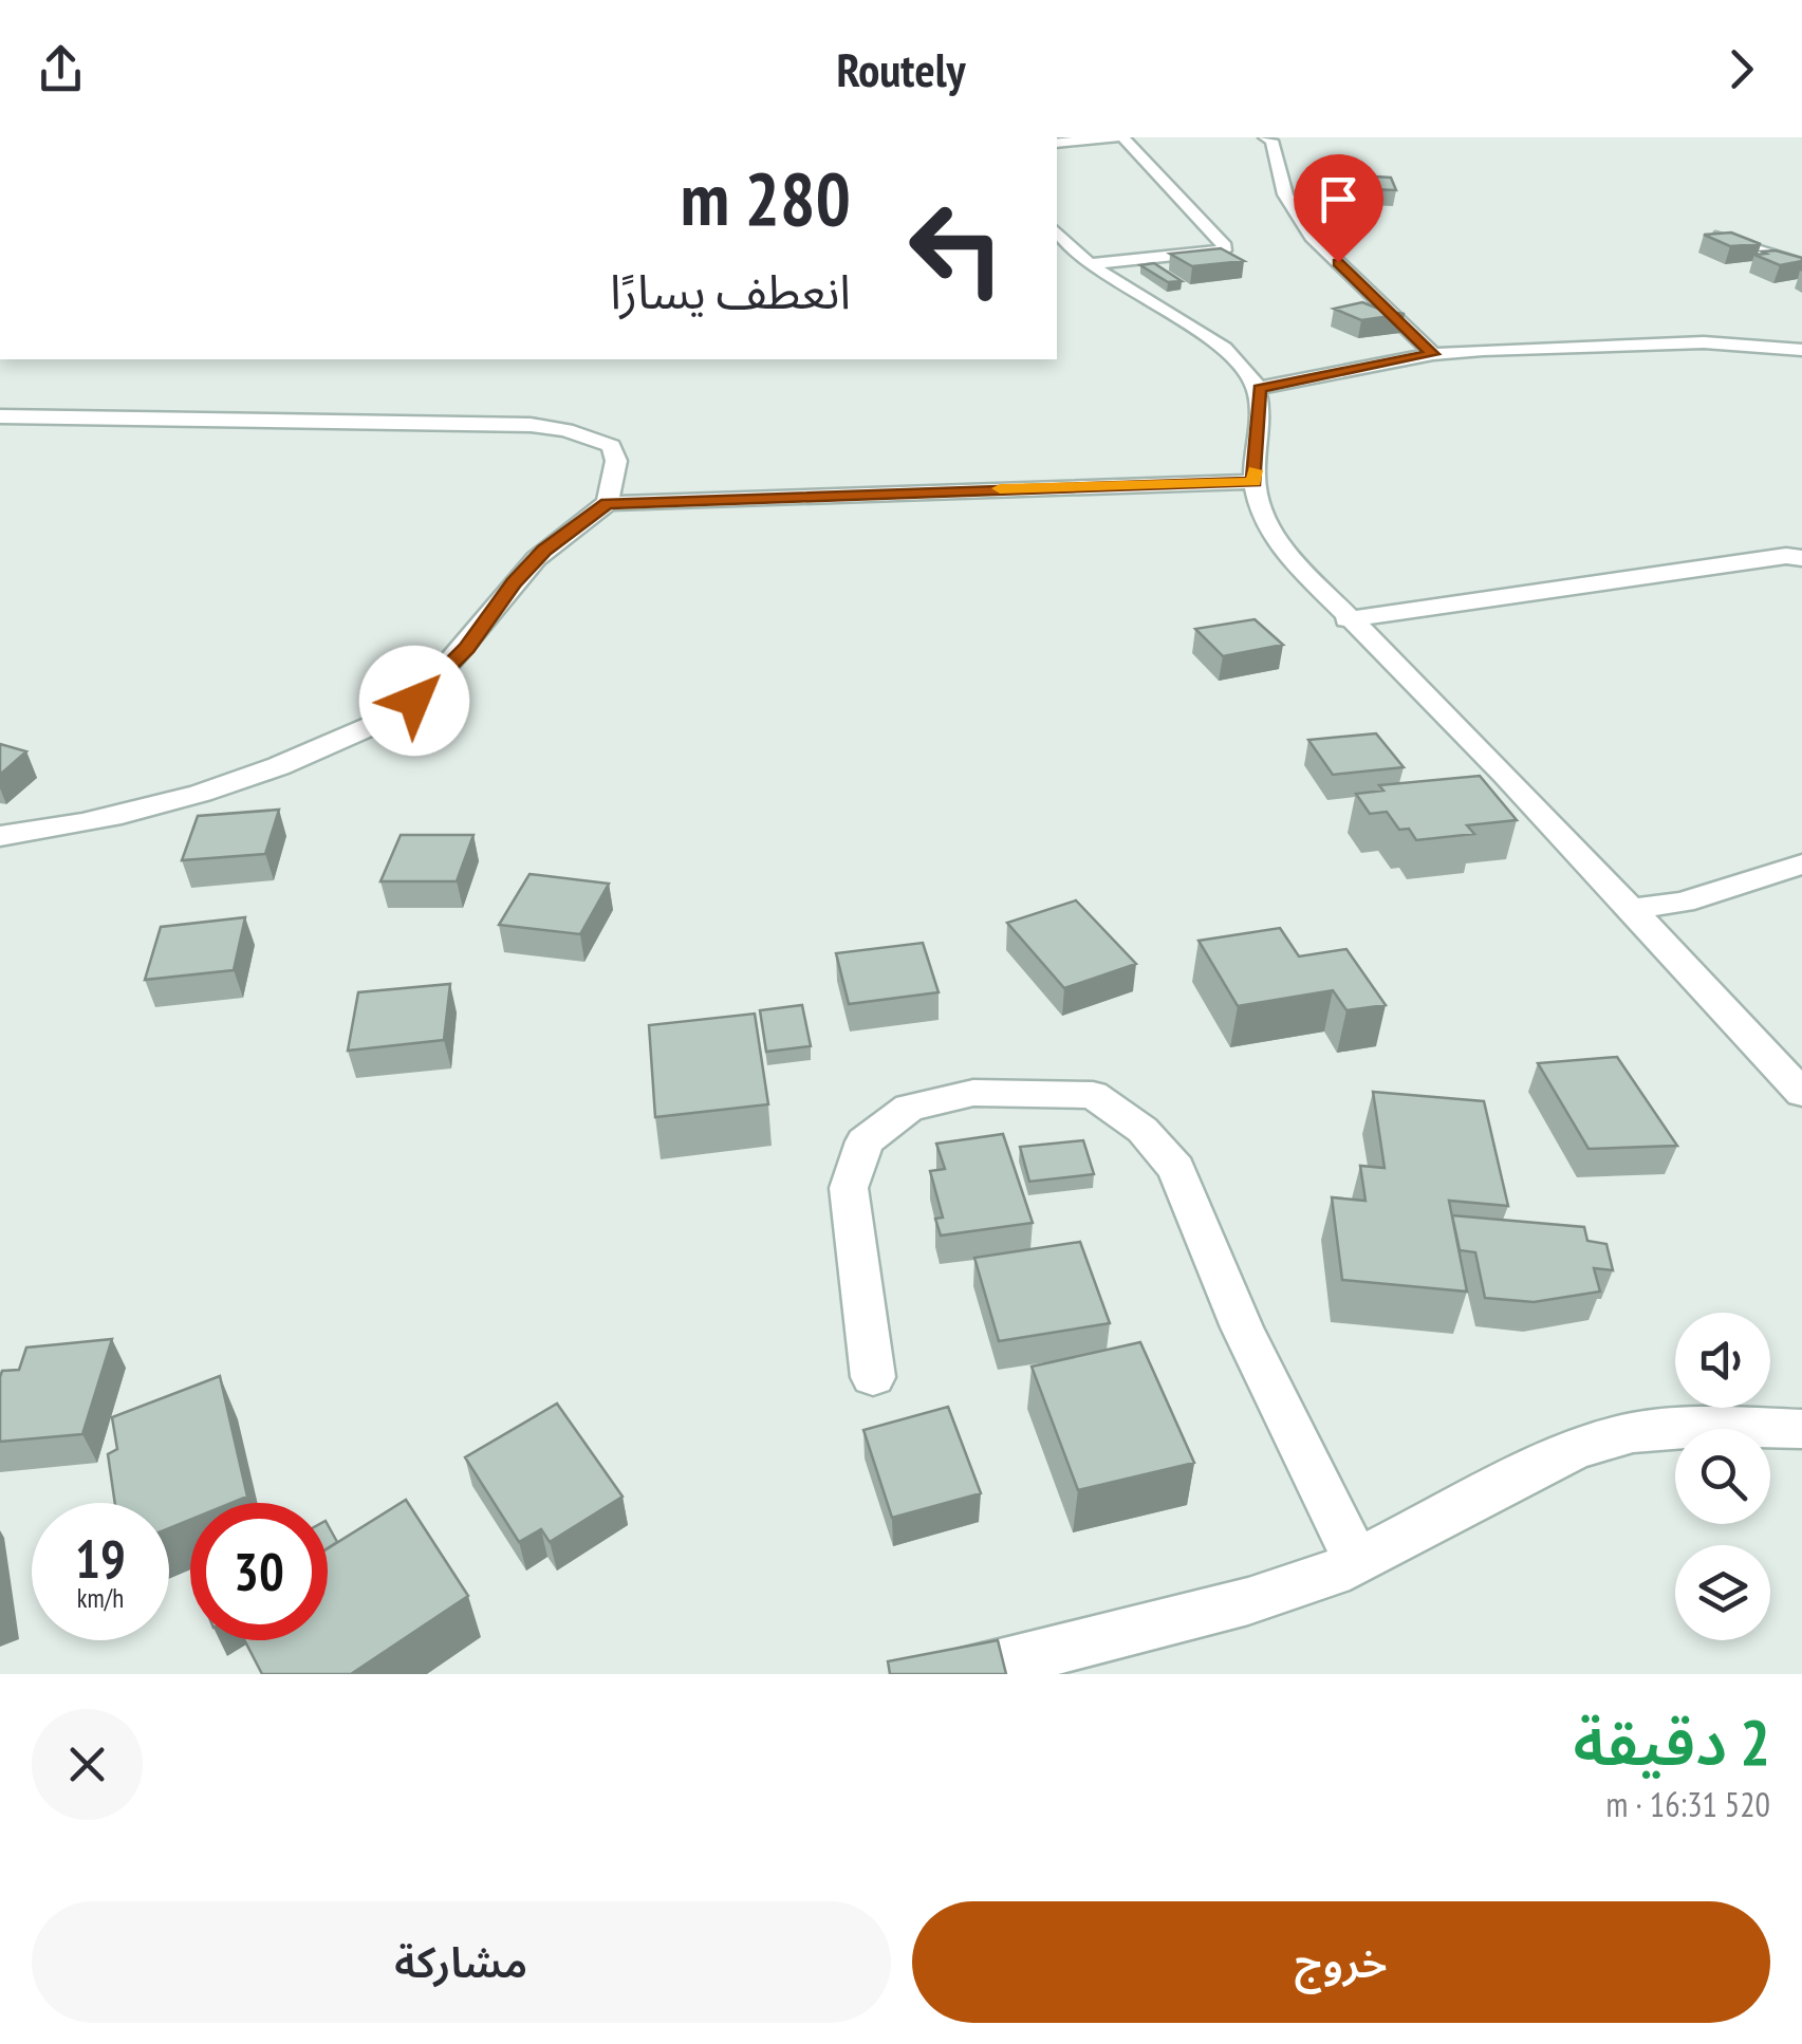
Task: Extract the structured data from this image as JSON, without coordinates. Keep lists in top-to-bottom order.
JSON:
{
  "page": {
    "header": "Routely",
    "turn": ["280 m", "انعطف يسارًا"],
    "speed": "19 km/h",
    "limit": "30",
    "heading": ["2 دقيقة", "520 m · 16:31"],
    "buttons": ["خروج", "مشاركة"]
  }
}
